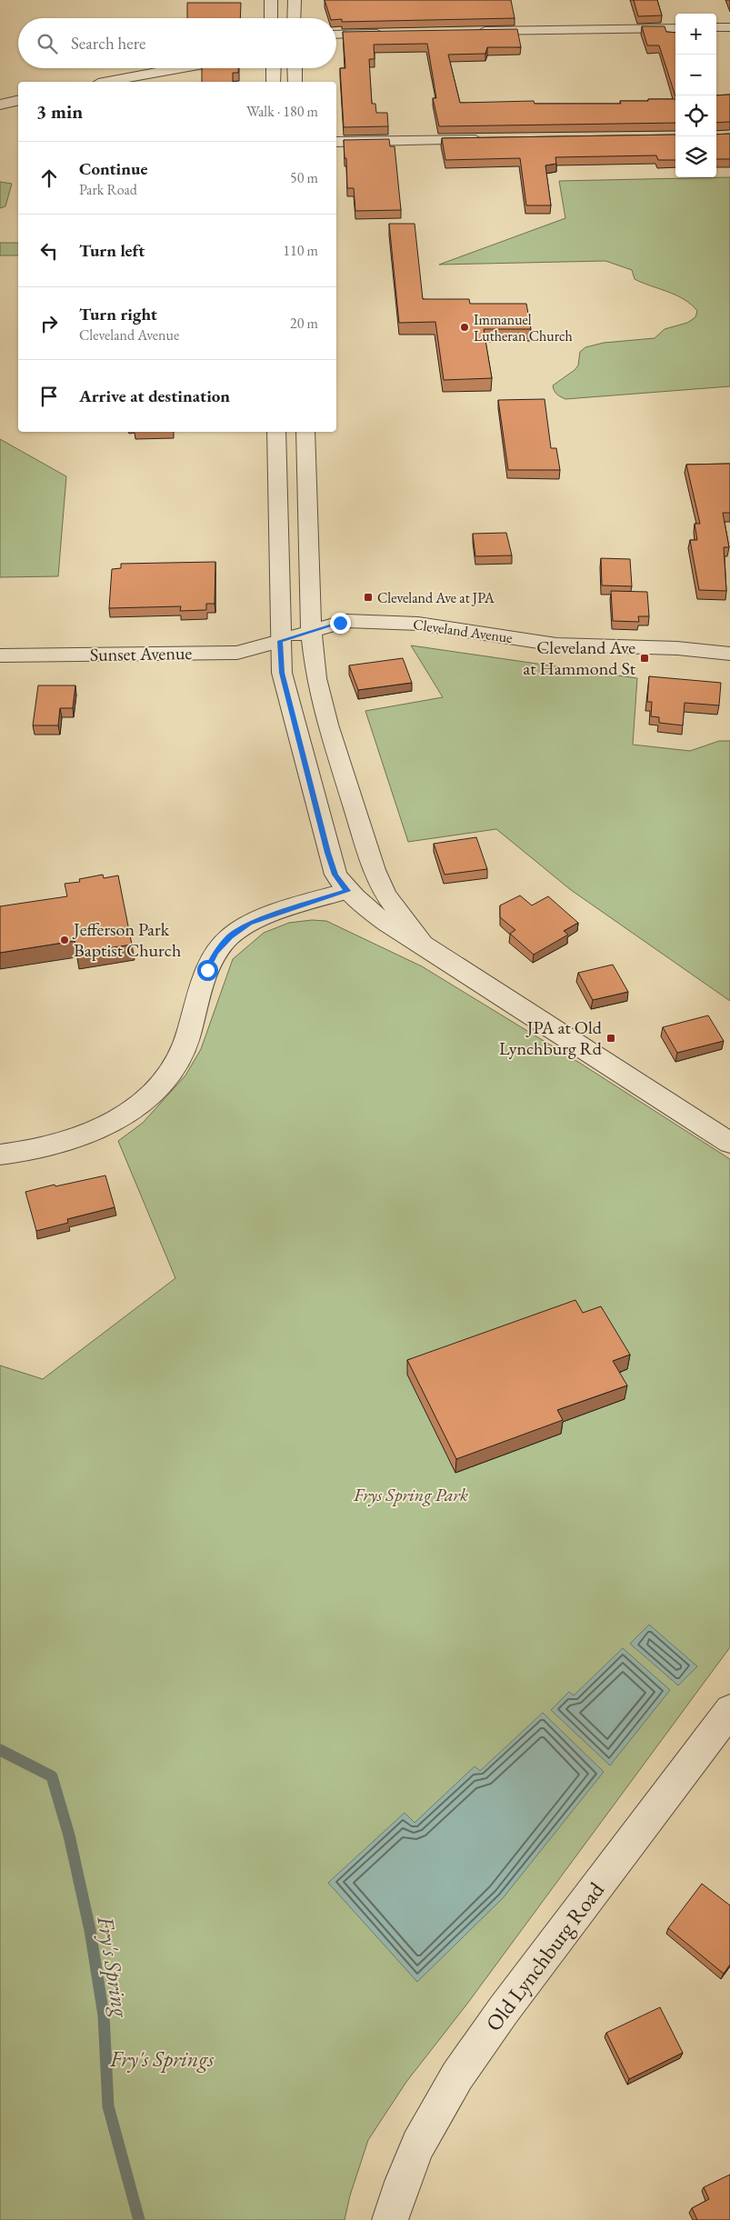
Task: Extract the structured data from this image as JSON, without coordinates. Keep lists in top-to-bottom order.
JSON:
{
  "streets": {
    "street": ["Cleveland Avenue", "Sunset Avenue", "Old Lynchburg Road"]
  },
  "crossings": [
    ["Cleveland Avenue", "Sunset Avenue"]
  ],
  "water": ["Fry's Spring"],
  "parks": ["Frys Spring Park", "Fry's Springs"],
  "places": {
    "other": ["Immanuel Lutheran Church", "Jefferson Park Baptist Church"],
    "transit": ["Cleveland Ave at JPA", "Cleveland Ave at Hammond St", "JPA at Old Lynchburg Rd"]
  },
  "page": {
    "map_buttons": ["+", "−"],
    "search": "Search here",
    "heading": ["3 min", "Walk · 180 m"],
    "list": [
      ["Continue", "Park Road", "50 m"],
      ["Turn left", "110 m"],
      ["Turn right", "Cleveland Avenue", "20 m"],
      "Arrive at destination"
    ]
  }
}
